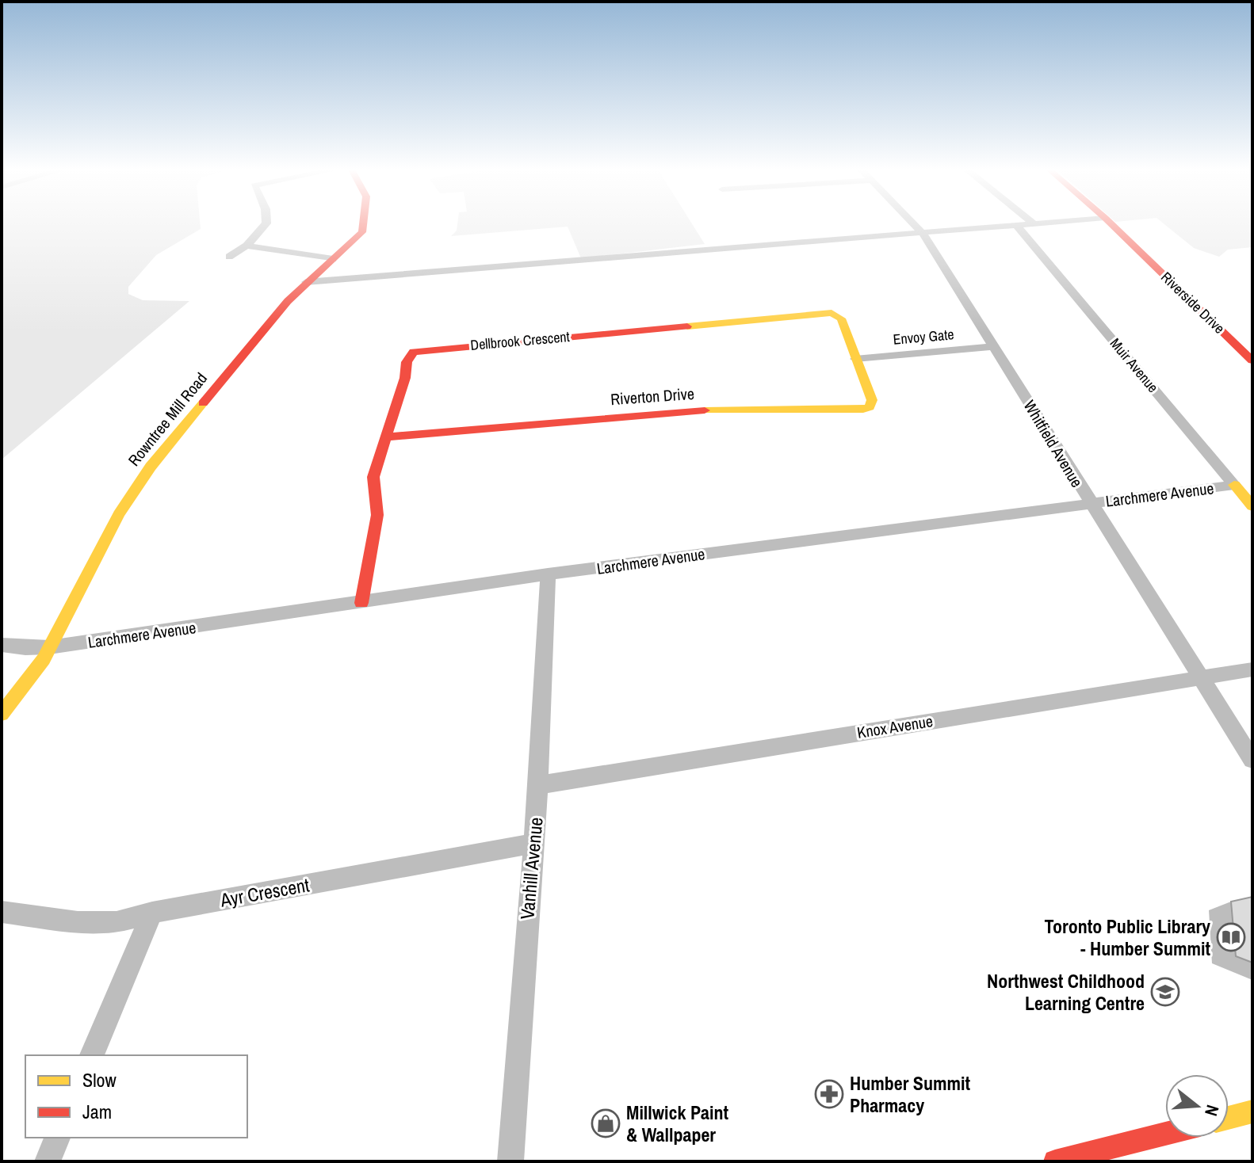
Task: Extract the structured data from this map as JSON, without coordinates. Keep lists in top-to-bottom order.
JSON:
{
  "streets": {
    "street": [
      "Riverside Drive",
      "Envoy Gate",
      "Dellbrook Crescent",
      "Muir Avenue",
      "Riverton Drive",
      "Rowntree Mill Road",
      "Whitfield Avenue",
      "Larchmere Avenue",
      "Knox Avenue",
      "Vanhill Avenue",
      "Ayr Crescent"
    ]
  },
  "crossings": [
    ["Envoy Gate", "Dellbrook Crescent"],
    ["Envoy Gate", "Riverton Drive"],
    ["Envoy Gate", "Whitfield Avenue"],
    ["Dellbrook Crescent", "Riverton Drive"],
    ["Dellbrook Crescent", "Larchmere Avenue"],
    ["Muir Avenue", "Larchmere Avenue"],
    ["Rowntree Mill Road", "Larchmere Avenue"],
    ["Whitfield Avenue", "Larchmere Avenue"],
    ["Whitfield Avenue", "Knox Avenue"],
    ["Larchmere Avenue", "Vanhill Avenue"],
    ["Knox Avenue", "Vanhill Avenue"],
    ["Vanhill Avenue", "Ayr Crescent"]
  ],
  "places": {
    "library": ["Toronto Public Library - Humber Summit"],
    "school or university": ["Northwest Childhood Learning Centre"],
    "pharmacy": ["Humber Summit Pharmacy"],
    "shop": ["Millwick Paint & Wallpaper"]
  },
  "legend": ["Slow", "Jam"],
  "north": "right"
}
